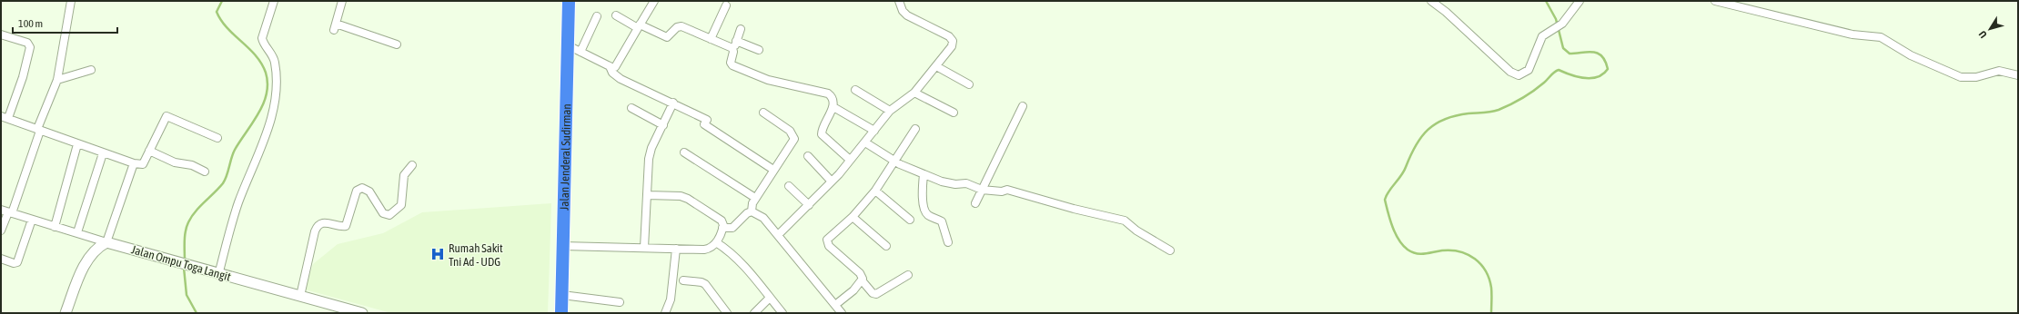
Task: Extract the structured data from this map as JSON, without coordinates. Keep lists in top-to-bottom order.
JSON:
{
  "streets": {
    "highway": ["Jalan Jenderal Sudirman"],
    "main road": ["Jalan Ompu Toga Langit"]
  },
  "places": {
    "hospital": ["Rumah Sakit Tni Ad - UDG"]
  },
  "scale_bar": "100 m",
  "north": "bottom left"
}
